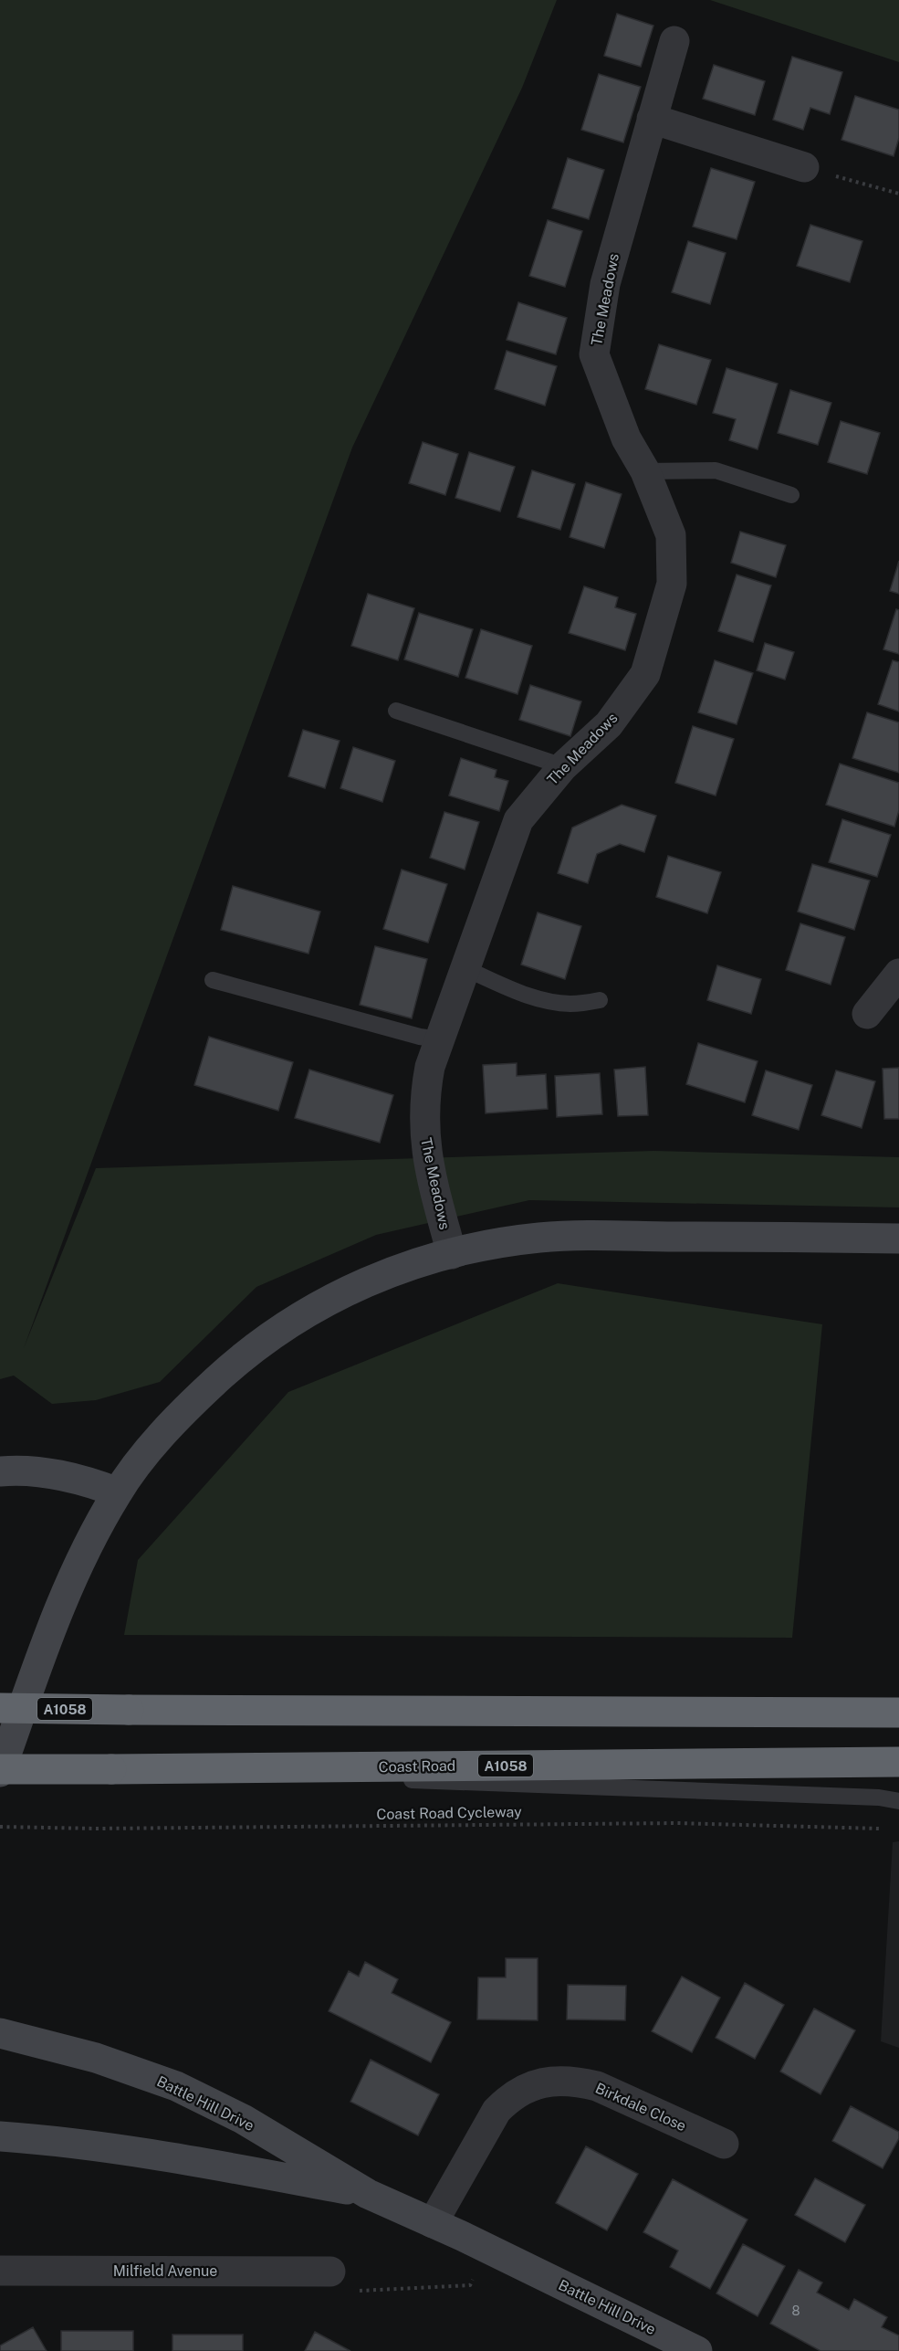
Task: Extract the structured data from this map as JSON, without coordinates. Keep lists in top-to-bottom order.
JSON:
{
  "streets": {
    "highway": ["A1058", "Coast Road"],
    "street": [
      "The Meadows",
      "Battle Hill Drive",
      "Birkdale Close",
      "Milfield Avenue"
    ],
    "path": ["Coast Road Cycleway"]
  },
  "crossings": [
    ["Battle Hill Drive", "Birkdale Close"]
  ],
  "house_numbers": ["8"]
}
